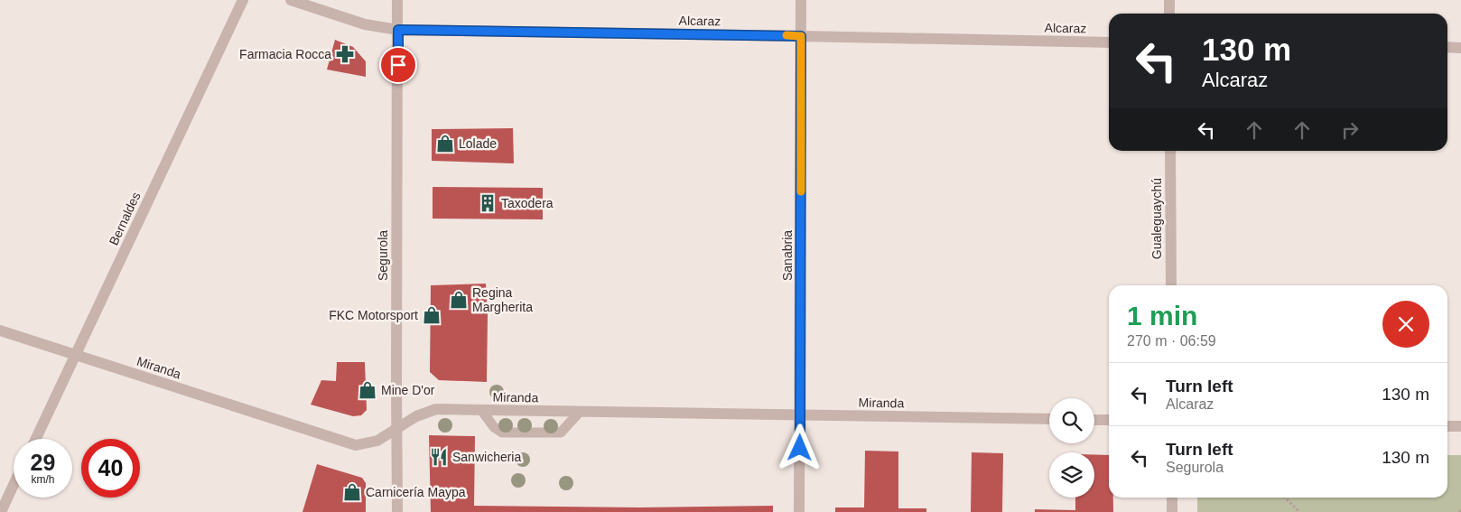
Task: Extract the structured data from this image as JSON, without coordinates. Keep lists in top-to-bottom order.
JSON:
{
  "streets": {
    "street": [
      "Alcaraz",
      "Bernaldes",
      "Gualeguaychú",
      "Segurola",
      "Sanabria",
      "Miranda"
    ]
  },
  "crossings": [
    ["Alcaraz", "Segurola"],
    ["Alcaraz", "Sanabria"],
    ["Bernaldes", "Miranda"],
    ["Segurola", "Miranda"],
    ["Sanabria", "Miranda"]
  ],
  "places": {
    "pharmacy": ["Farmacia Rocca"],
    "shop": [
      "Lolade",
      "Regina Margherita",
      "FKC Motorsport",
      "Mine D'or",
      "Carnicería Maypa"
    ],
    "building": ["Taxodera"],
    "restaurant": ["Sanwicheria"]
  },
  "page": {
    "turn": ["130 m", "Alcaraz"],
    "heading": ["1 min", "270 m · 06:59"],
    "list": [
      {
        "name": "Turn left",
        "note": "Alcaraz",
        "value": "130 m"
      },
      {
        "name": "Turn left",
        "note": "Segurola",
        "value": "130 m"
      }
    ],
    "speed": "29 km/h",
    "limit": "40"
  }
}
